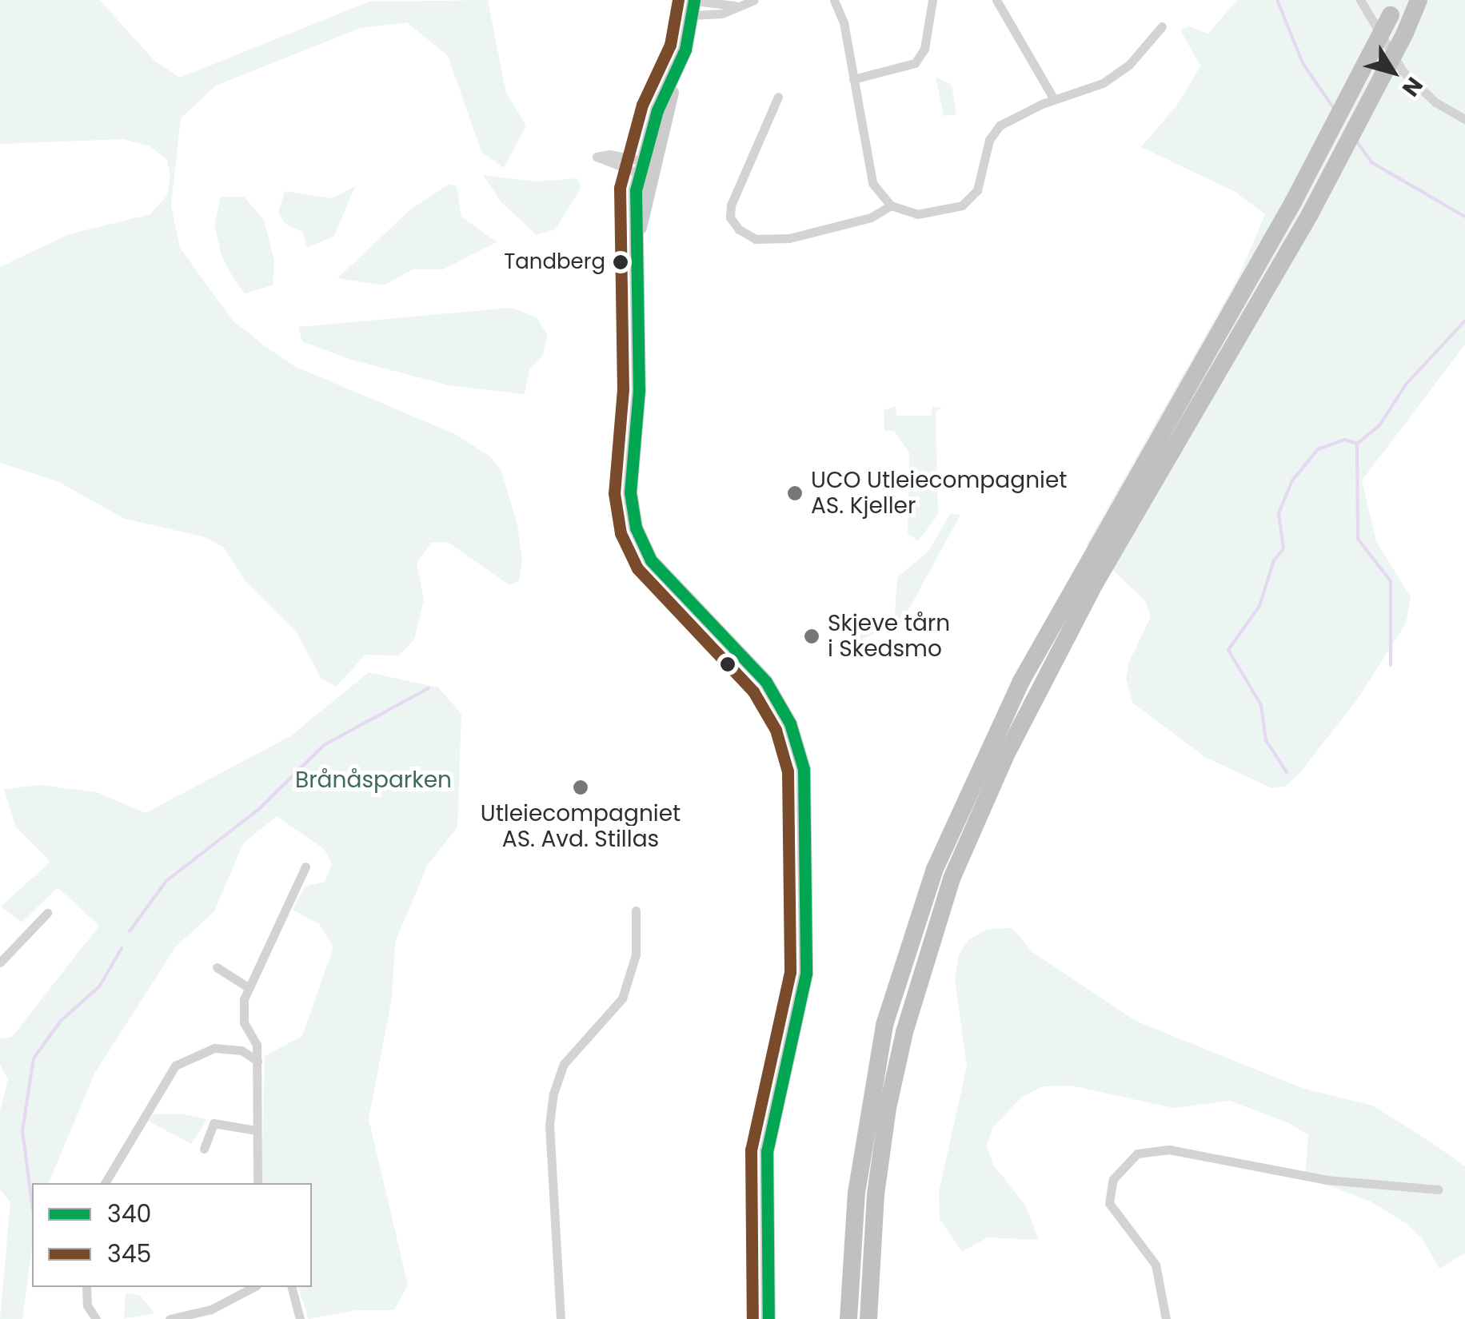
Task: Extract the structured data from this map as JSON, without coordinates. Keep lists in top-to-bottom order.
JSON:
{
  "parks": ["Brånåsparken"],
  "places": [
    "Tandberg",
    "UCO Utleiecompagniet AS. Kjeller",
    "Skjeve tårn i Skedsmo",
    "Utleiecompagniet AS. Avd. Stillas"
  ],
  "lines": ["transit line 340", "transit line 345"],
  "legend": ["340", "345"],
  "north": "bottom right"
}
